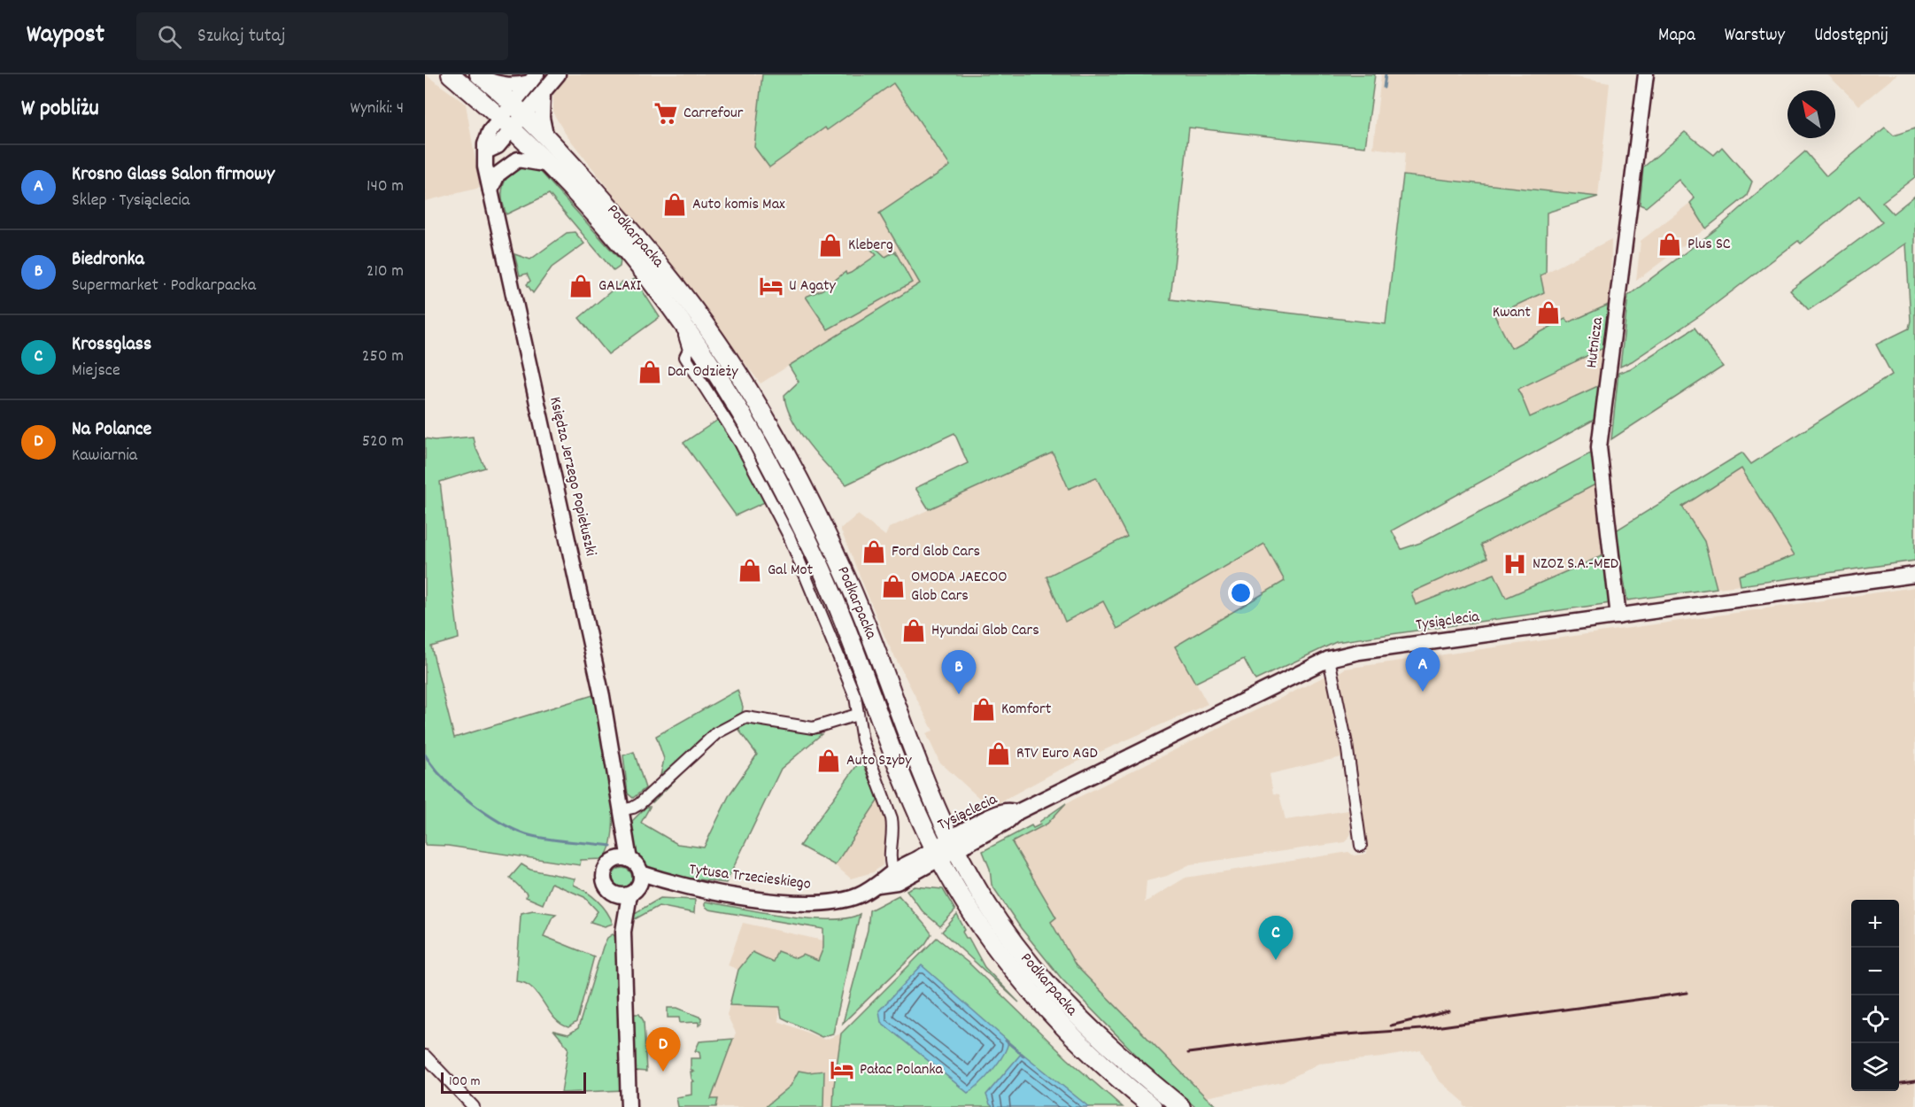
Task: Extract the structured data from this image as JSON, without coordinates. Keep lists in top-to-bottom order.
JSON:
{
  "streets": {
    "main road": ["Podkarpacka"],
    "street": [
      "Hutnicza",
      "Księdza Jerzego Popiełuszki",
      "Tysiąclecia",
      "Tytusa Trzecieskiego"
    ]
  },
  "crossings": [
    ["Podkarpacka", "Księdza Jerzego Popiełuszki"],
    ["Podkarpacka", "Tysiąclecia"],
    ["Podkarpacka", "Tytusa Trzecieskiego"],
    ["Hutnicza", "Tysiąclecia"],
    ["Księdza Jerzego Popiełuszki", "Tytusa Trzecieskiego"],
    ["Tysiąclecia", "Tytusa Trzecieskiego"]
  ],
  "places": {
    "supermarket": ["Carrefour"],
    "shop": [
      "Auto komis Max",
      "Plus SC",
      "Kleberg",
      "GALAXI",
      "Kwant",
      "Dar Odzieży",
      "Ford Glob Cars",
      "Gal Mot",
      "OMODA JAECOO Glob Cars",
      "Hyundai Glob Cars",
      "Komfort",
      "RTV Euro AGD",
      "Auto Szyby"
    ],
    "hotel": ["U Agaty", "Pałac Polanka"],
    "hospital": ["NZOZ S.A.-MED"]
  },
  "scale_bar": "100 m",
  "north": "top left",
  "page": {
    "header": "Waypost",
    "search": "Szukaj tutaj",
    "nav": ["Mapa", "Warstwy", "Udostępnij"],
    "heading": ["W pobliżu", "Wyniki: 4"],
    "list": [
      {
        "mark": "A",
        "name": "Krosno Glass Salon firmowy",
        "note": "Sklep · Tysiąclecia",
        "value": "140 m"
      },
      {
        "mark": "B",
        "name": "Biedronka",
        "note": "Supermarket · Podkarpacka",
        "value": "210 m"
      },
      {
        "mark": "C",
        "name": "Krossglass",
        "note": "Miejsce",
        "value": "250 m"
      },
      {
        "mark": "D",
        "name": "Na Polance",
        "note": "Kawiarnia",
        "value": "520 m"
      }
    ],
    "pins": [
      "A",
      "B",
      "C",
      "D"
    ],
    "map_buttons": ["+", "−"],
    "scale": "100 m"
  }
}
